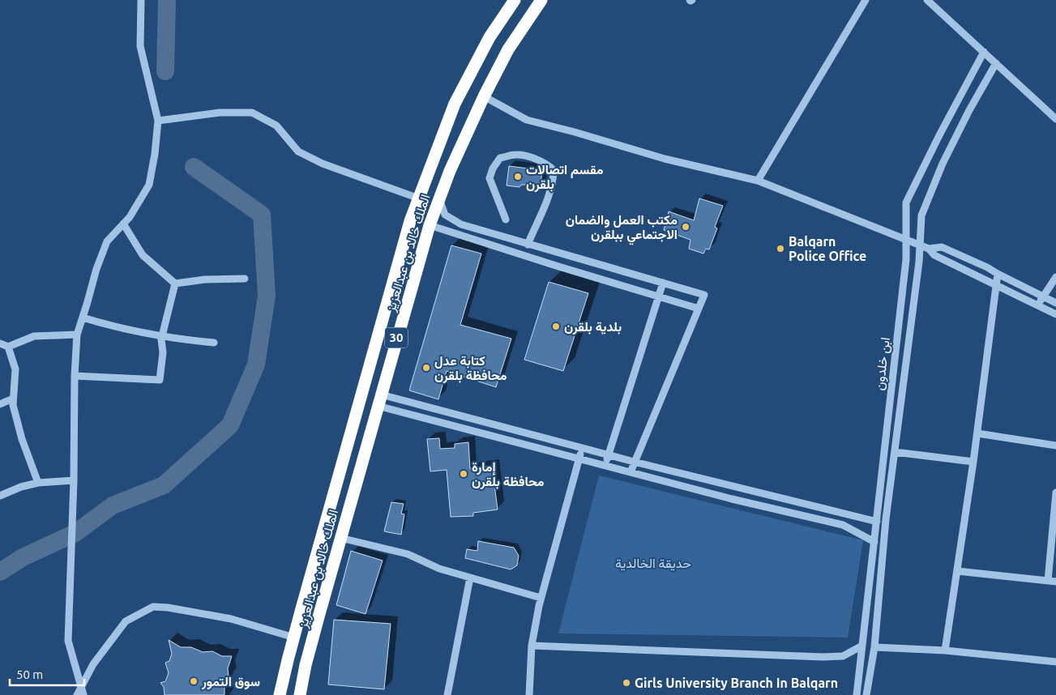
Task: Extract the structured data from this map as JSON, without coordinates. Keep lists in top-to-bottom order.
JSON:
{
  "streets": {
    "highway": ["الملك خالد بن عبدالعزيز", "30"],
    "street": ["ابن خلدون"]
  },
  "parks": ["حديقة الخالدية"],
  "places": [
    "مقسم اتصالات بلقرن",
    "مكتب العمل والضمان الاجتماعي ببلقرن",
    "Balqarn Police Office",
    "بلدية بلقرن",
    "كتابة عدل محافظة بلقرن",
    "إمارة محافظة بلقرن",
    "سوق التمور",
    "Girls University Branch In Balqarn"
  ],
  "scale_bar": "50 m"
}
